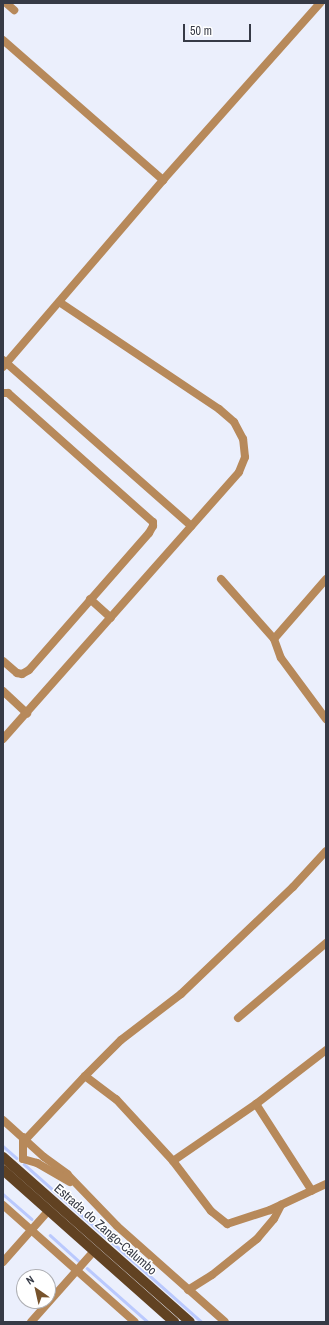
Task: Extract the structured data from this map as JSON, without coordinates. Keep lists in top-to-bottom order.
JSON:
{
  "streets": {
    "main road": ["Estrada do Zango-Calumbo"]
  },
  "scale_bar": "50 m",
  "north": "top left"
}
